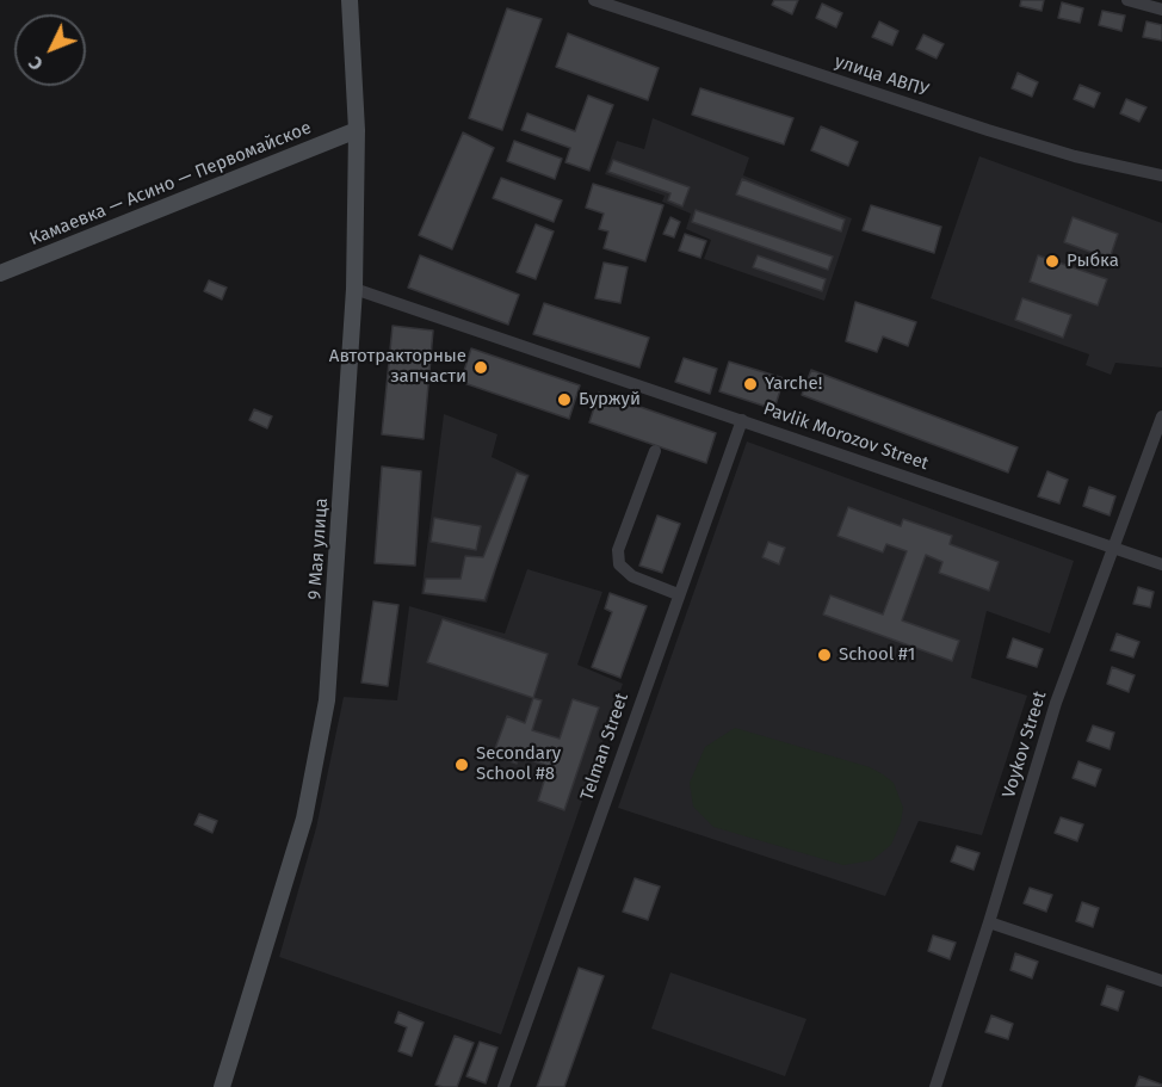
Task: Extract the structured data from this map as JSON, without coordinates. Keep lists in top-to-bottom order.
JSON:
{
  "streets": {
    "main road": ["Камаевка — Асино — Первомайское", "9 Мая улица"],
    "street": [
      "улица АВПУ",
      "Pavlik Morozov Street",
      "Voykov Street",
      "Telman Street"
    ]
  },
  "crossings": [
    ["Камаевка — Асино — Первомайское", "9 Мая улица"],
    ["Pavlik Morozov Street", "9 Мая улица"],
    ["Pavlik Morozov Street", "Voykov Street"],
    ["Pavlik Morozov Street", "Telman Street"]
  ],
  "places": [
    "Рыбка",
    "Автотракторные запчасти",
    "Yarche!",
    "Буржуй",
    "School #1",
    "Secondary School #8"
  ],
  "north": "bottom left"
}
